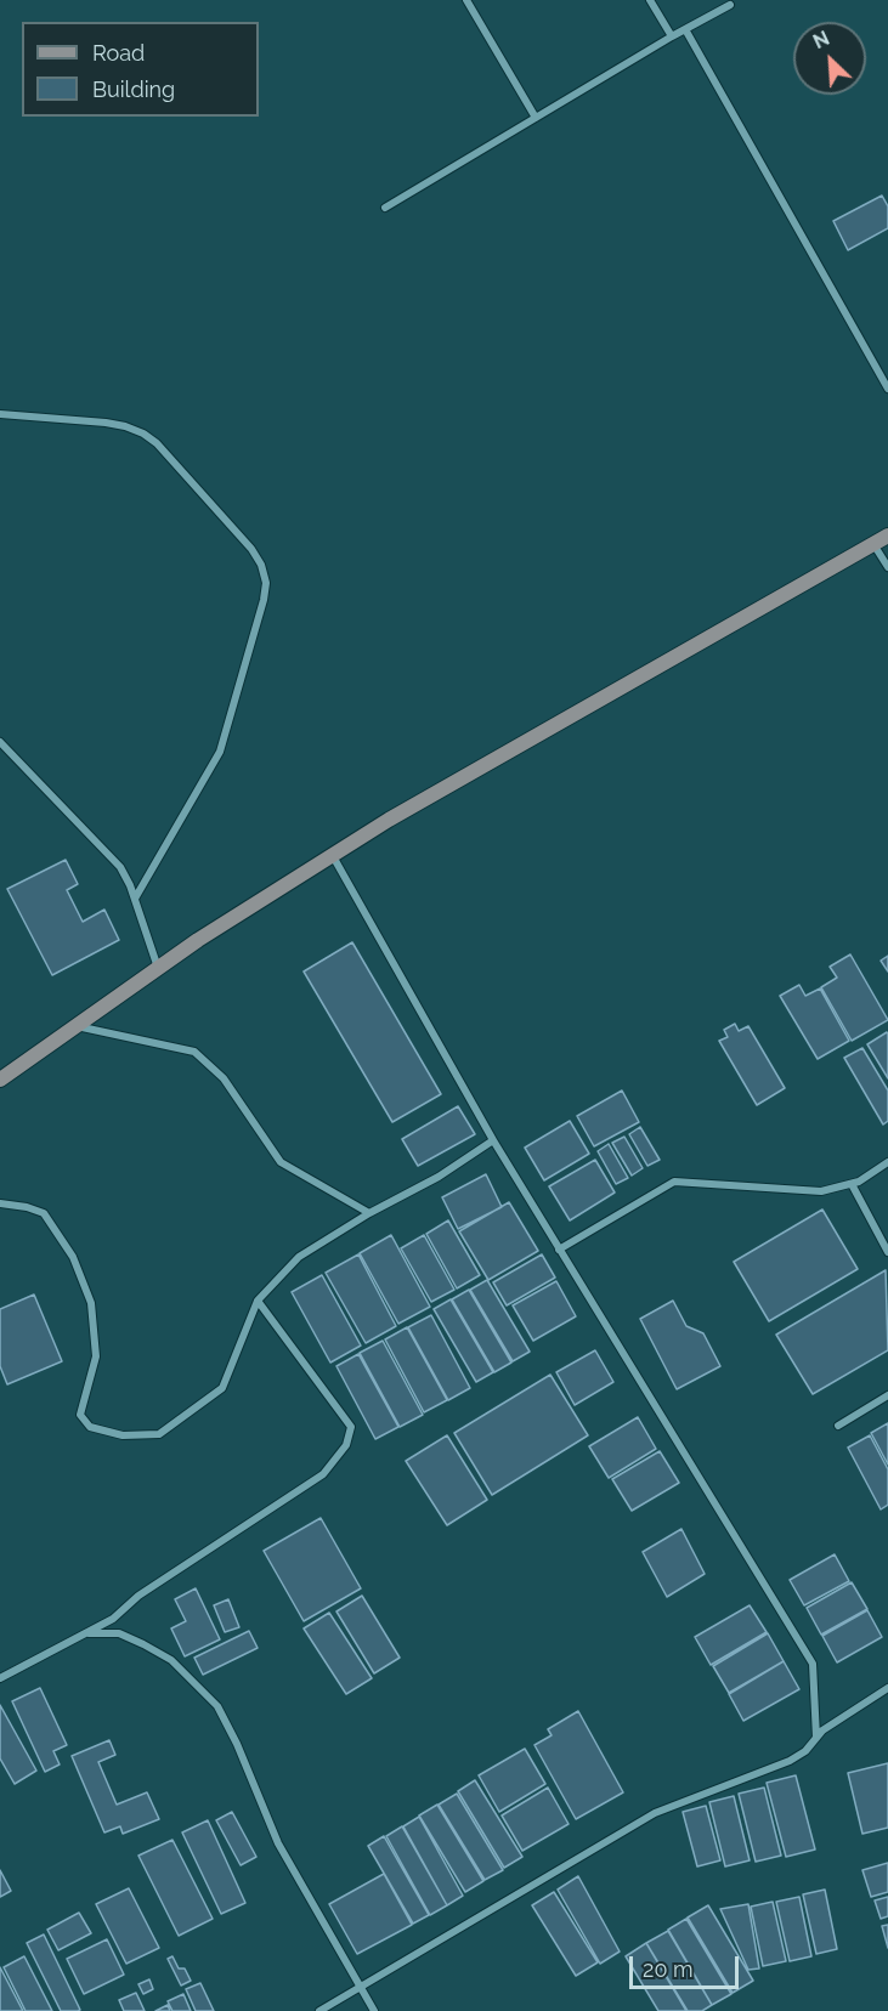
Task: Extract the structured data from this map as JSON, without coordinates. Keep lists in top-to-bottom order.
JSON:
{
  "legend": ["Road", "Building"],
  "scale_bar": "20 m",
  "north": "top left"
}
